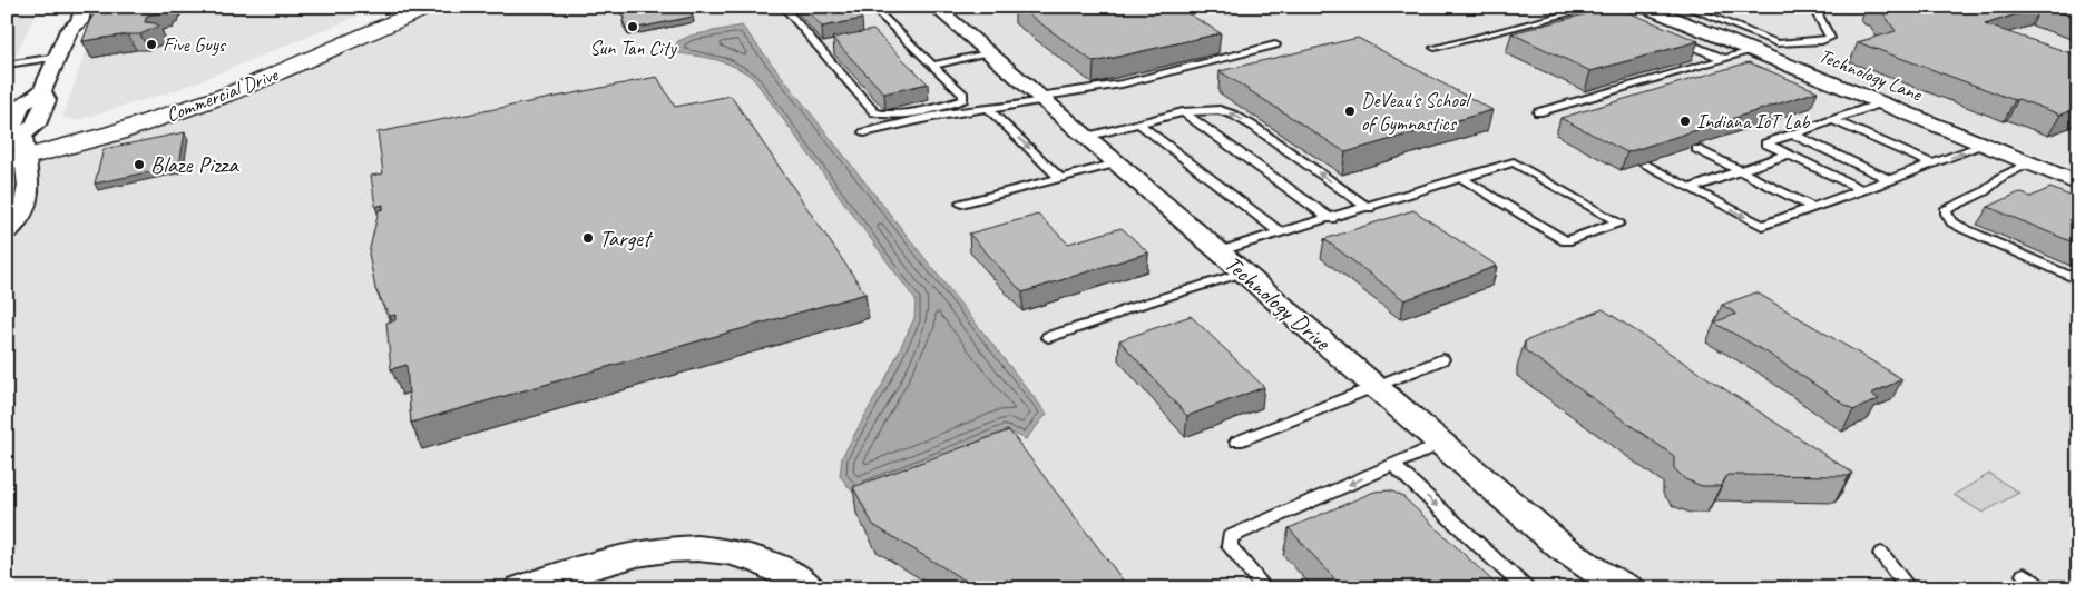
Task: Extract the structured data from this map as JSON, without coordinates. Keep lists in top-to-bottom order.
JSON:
{
  "streets": {
    "street": ["Technology Lane", "Commercial Drive", "Technology Drive"]
  },
  "places": [
    "Sun Tan City",
    "Five Guys",
    "DeVeau's School of Gymnastics",
    "Indiana IoT Lab",
    "Blaze Pizza",
    "Target"
  ]
}
